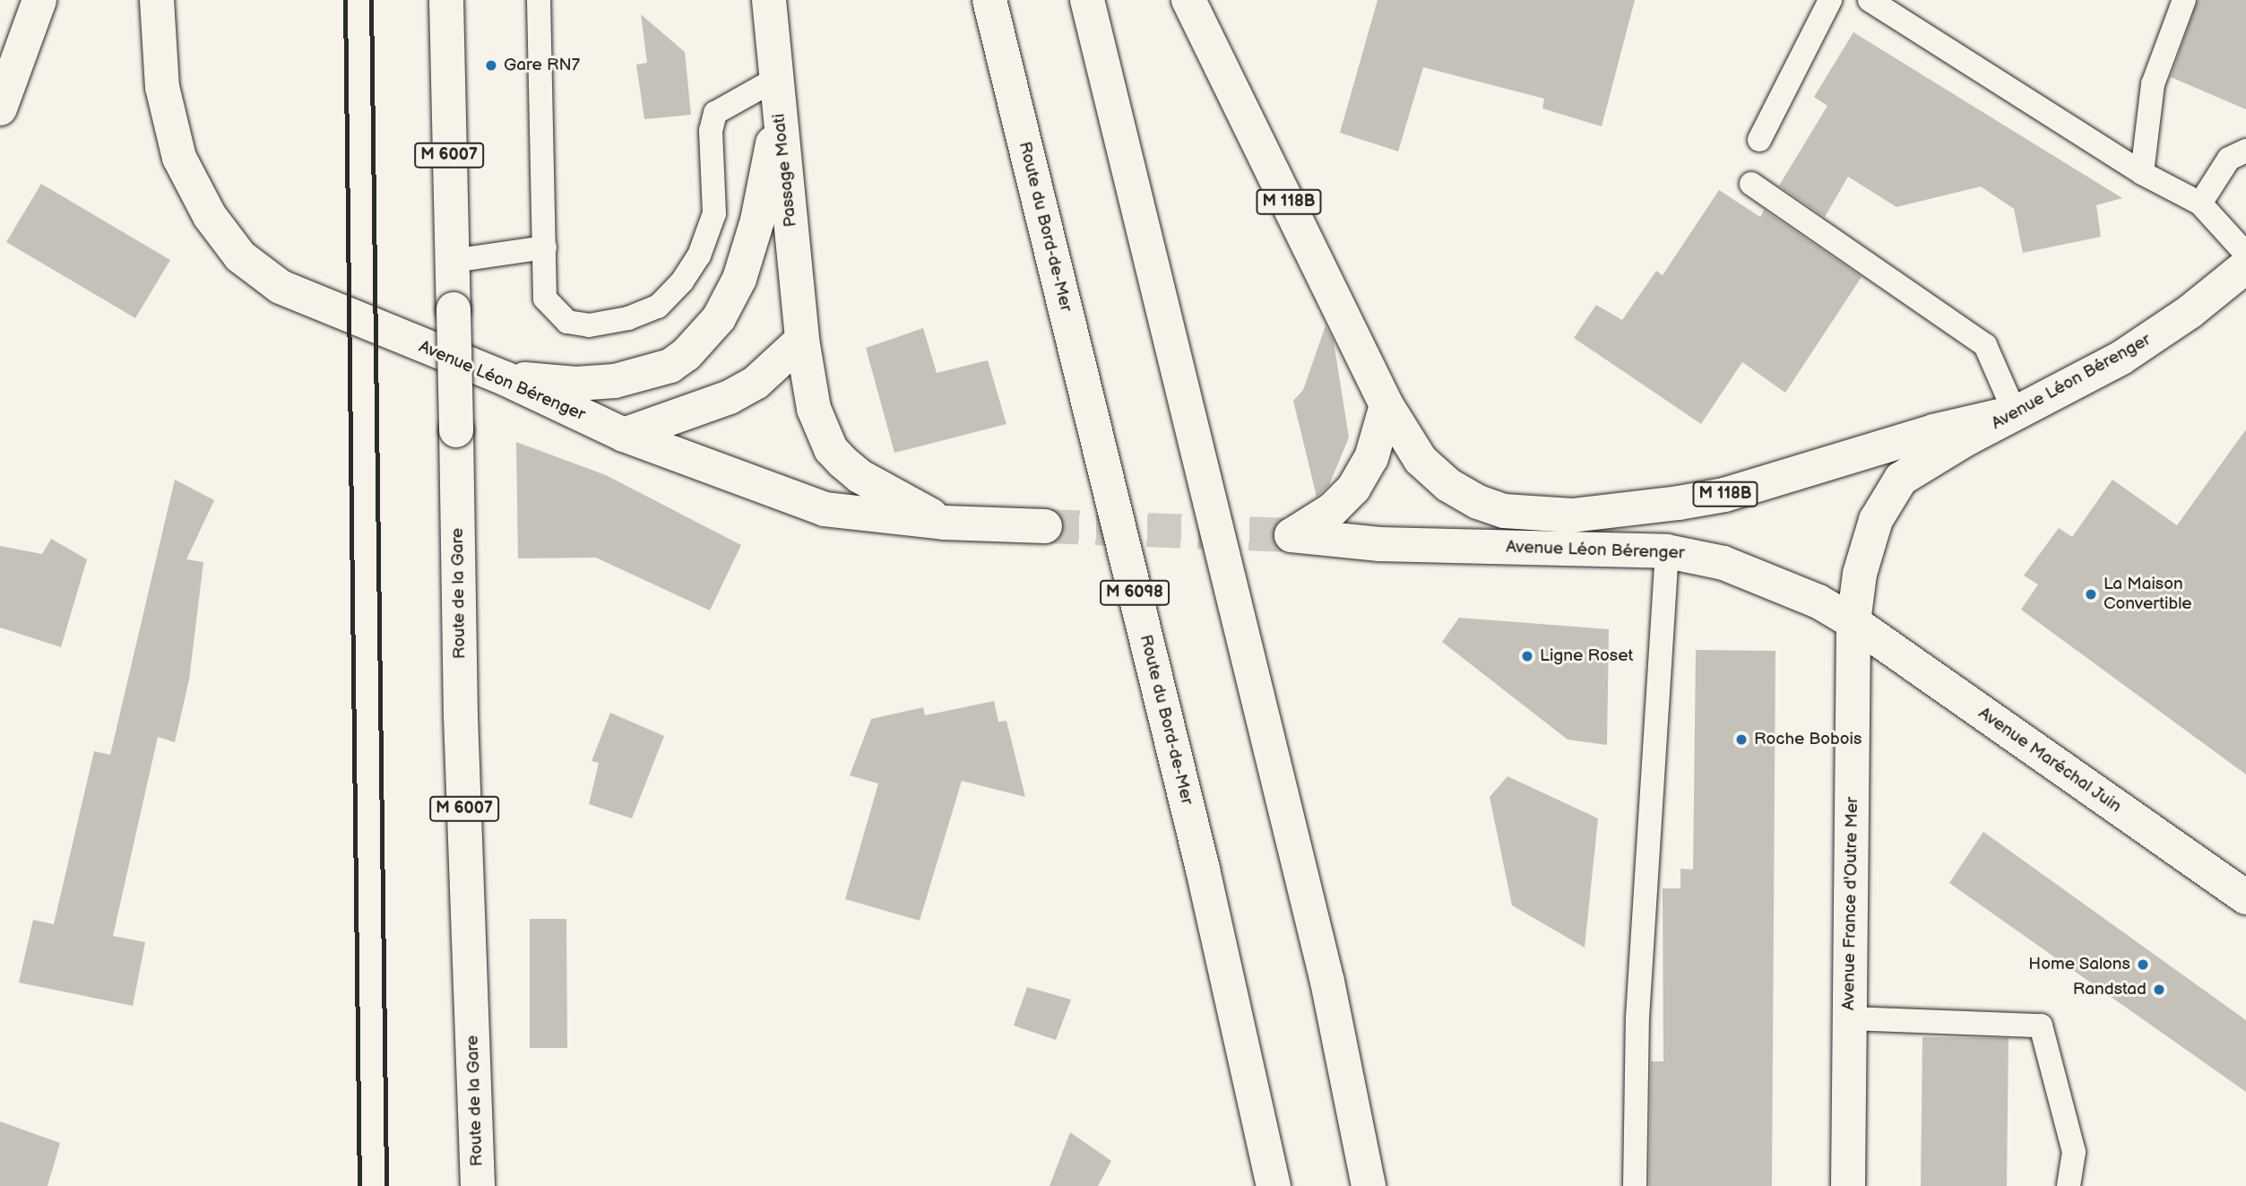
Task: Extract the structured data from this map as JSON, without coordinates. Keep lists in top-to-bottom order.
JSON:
{
  "streets": {
    "main road": [
      "M 6007",
      "Passage Moati",
      "M 118B",
      "Route du Bord-de-Mer",
      "Avenue Léon Bérenger",
      "M 6098",
      "Route de la Gare",
      "Avenue Maréchal Juin",
      "Avenue France d'Outre Mer"
    ]
  },
  "crossings": [
    ["Passage Moati", "Avenue Léon Bérenger"],
    ["M 118B", "Avenue Léon Bérenger"],
    ["Avenue Léon Bérenger", "Avenue Maréchal Juin"],
    ["Avenue Léon Bérenger", "Avenue France d'Outre Mer"],
    ["Avenue Maréchal Juin", "Avenue France d'Outre Mer"]
  ],
  "places": [
    "Gare RN7",
    "La Maison Convertible",
    "Ligne Roset",
    "Roche Bobois",
    "Home Salons",
    "Randstad"
  ]
}
